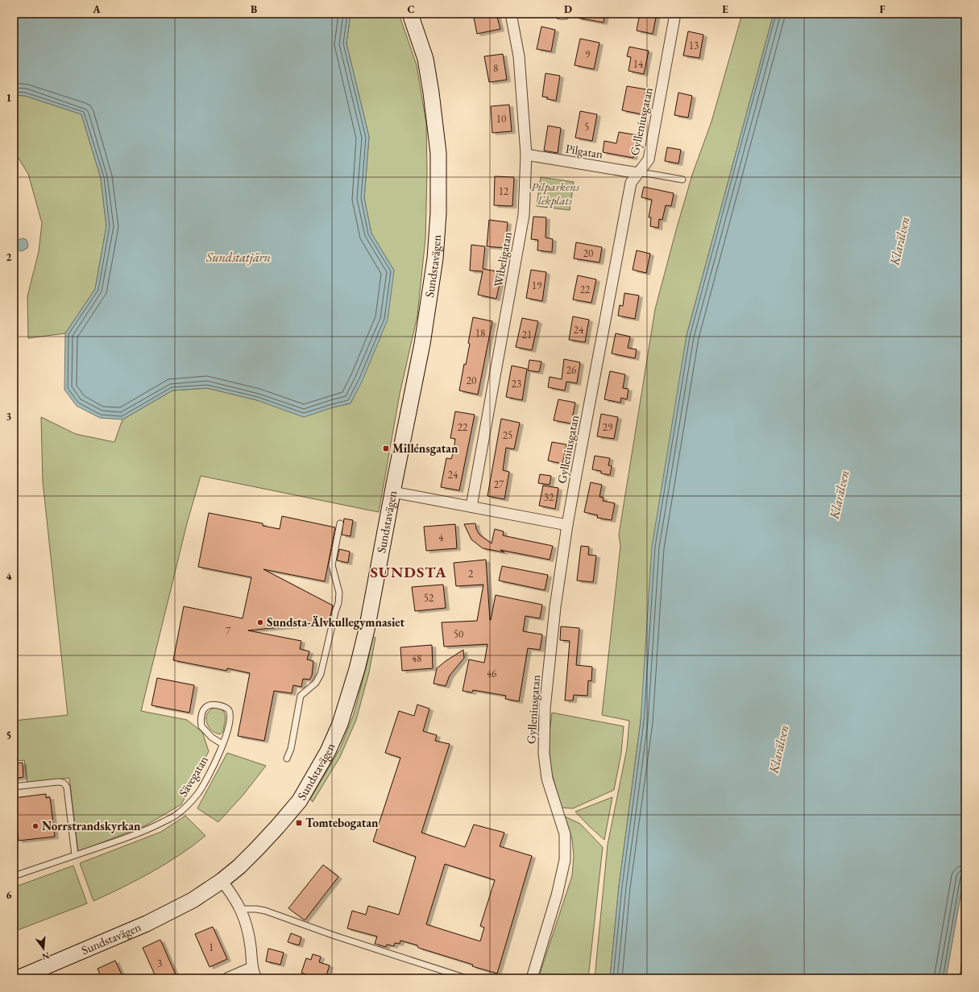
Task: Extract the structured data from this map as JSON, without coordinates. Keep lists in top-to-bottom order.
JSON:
{
  "streets": {
    "street": [
      "Gylleniusgatan",
      "Pilgatan",
      "Wibeligatan",
      "Sundstavägen"
    ],
    "lane": ["Sävegatan"]
  },
  "crossings": [
    ["Gylleniusgatan", "Pilgatan"],
    ["Pilgatan", "Wibeligatan"]
  ],
  "districts": ["SUNDSTA"],
  "water": ["Klarälven", "Sundstatjärn"],
  "parks": ["Pilparkens lekplats"],
  "places": {
    "transit": ["Millénsgatan", "Tomtebogatan"],
    "other": ["Sundsta-Älvkullegymnasiet", "Norrstrandskyrkan"]
  },
  "house_numbers": [
    "13",
    "9",
    "14",
    "8",
    "10",
    "5",
    "12",
    "20",
    "19",
    "22",
    "24",
    "18",
    "21",
    "26",
    "20",
    "23",
    "22",
    "29",
    "25",
    "24",
    "27",
    "32",
    "4",
    "2",
    "52",
    "7",
    "50",
    "48",
    "46",
    "1",
    "3"
  ],
  "north": "bottom",
  "grid": {
    "columns": [
      "A",
      "B",
      "C",
      "D",
      "E",
      "F"
    ],
    "rows": [
      "1",
      "2",
      "3",
      "4",
      "5",
      "6"
    ]
  }
}
